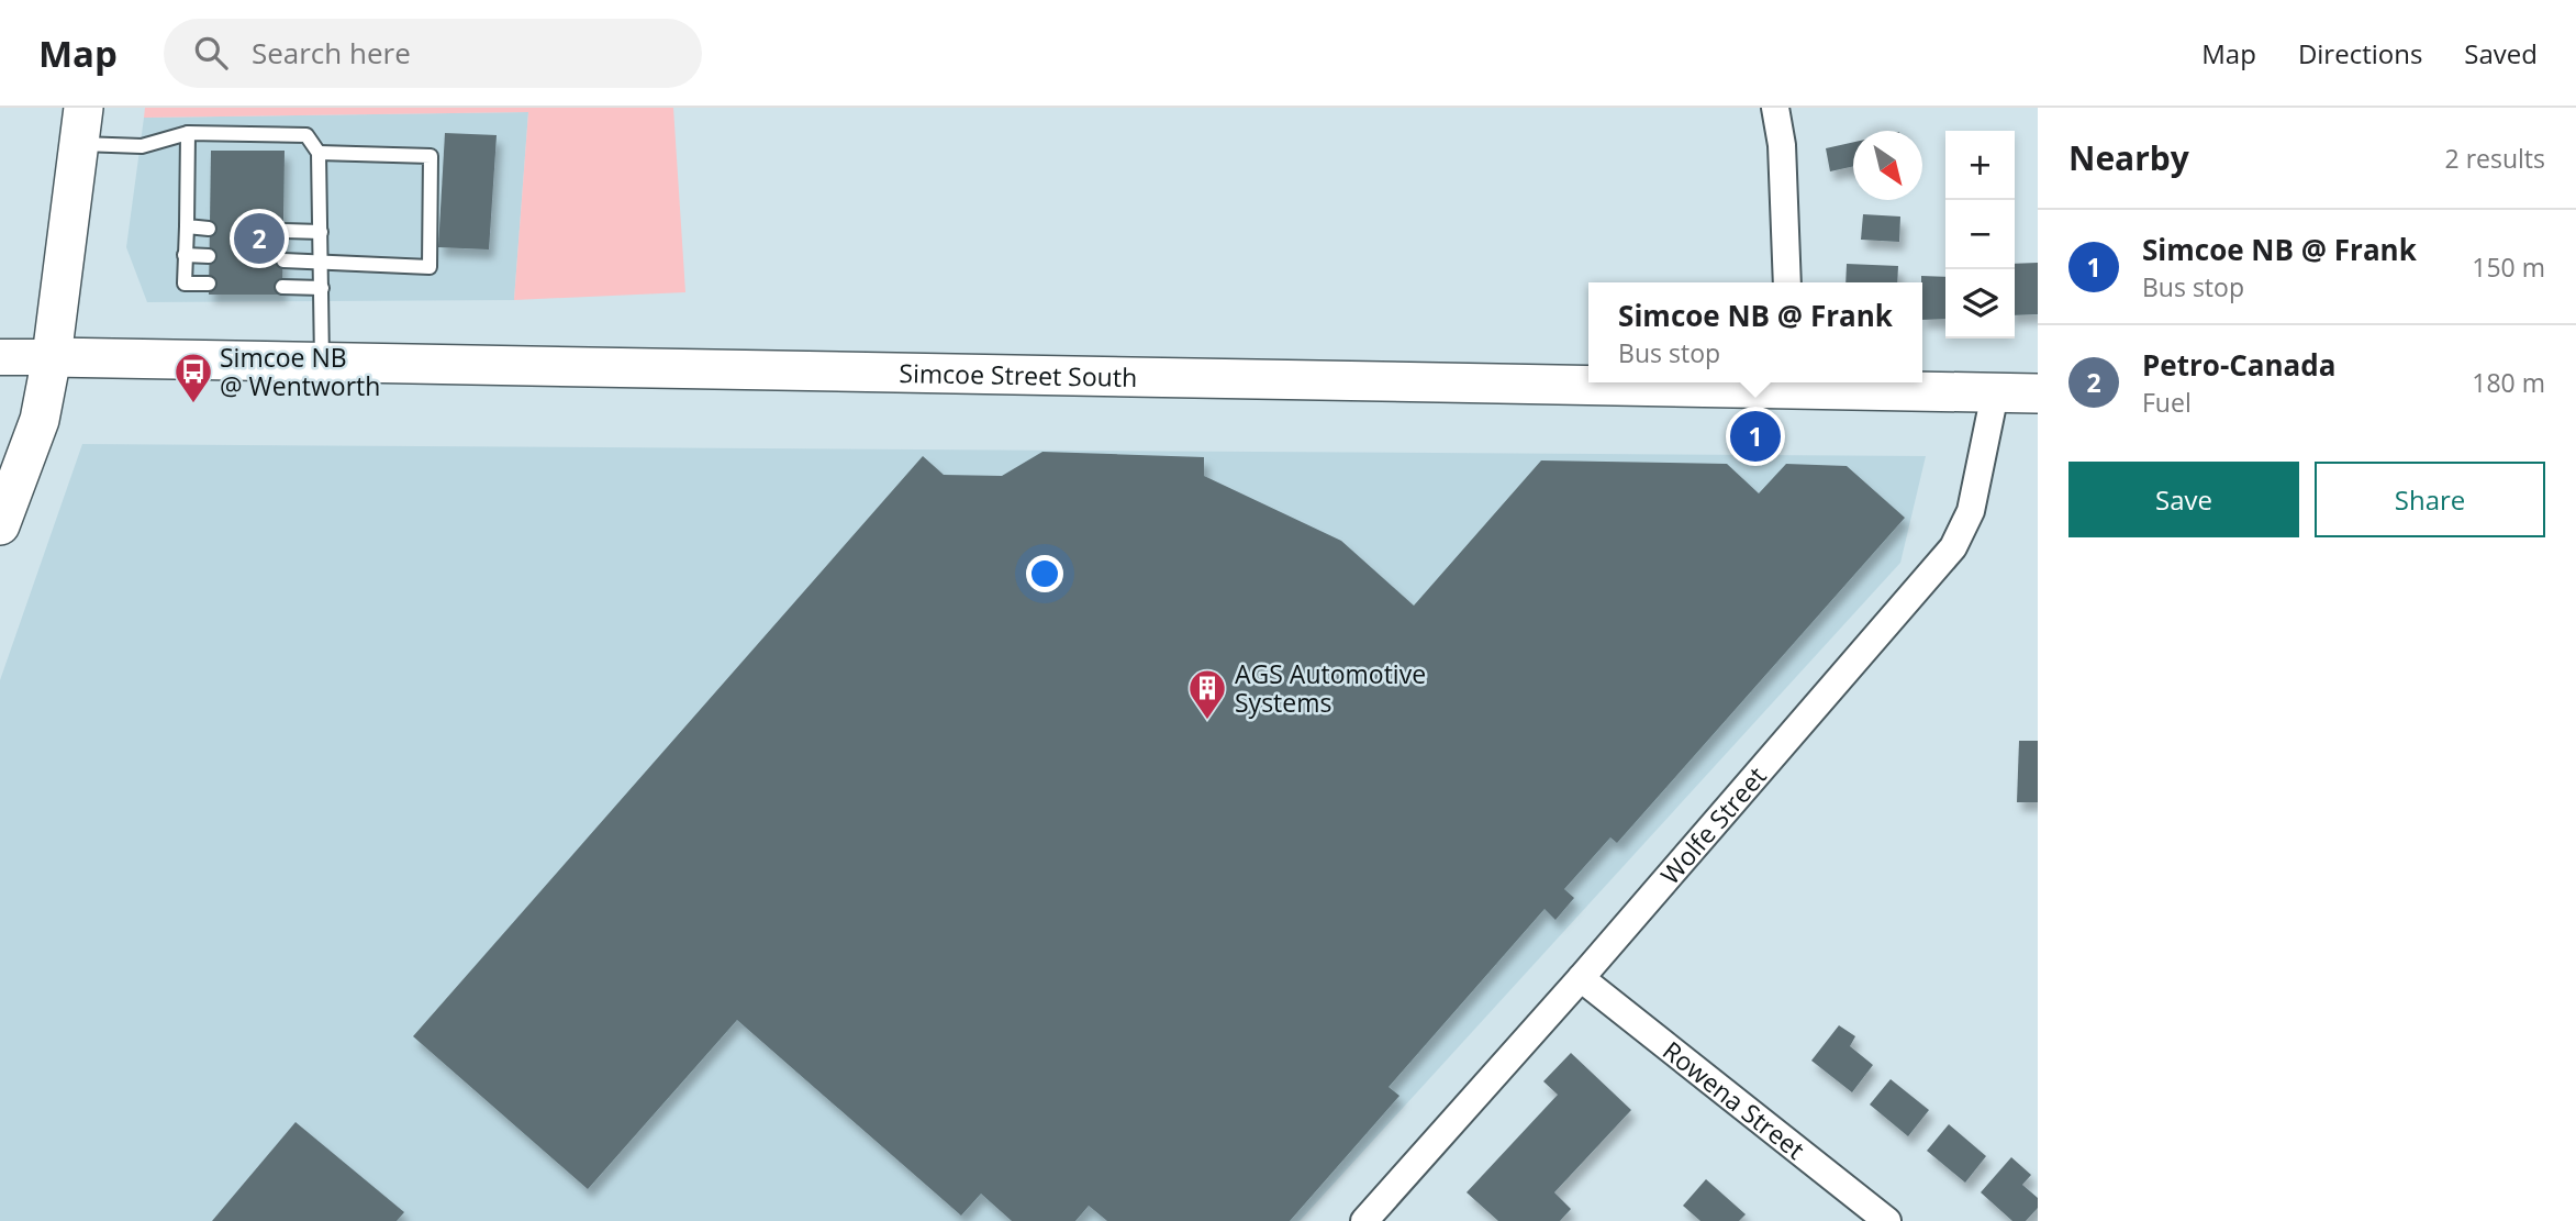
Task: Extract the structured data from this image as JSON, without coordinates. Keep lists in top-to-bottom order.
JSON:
{
  "streets": {
    "main road": ["Simcoe Street South"],
    "street": ["Wolfe Street", "Rowena Street"]
  },
  "crossings": [
    ["Simcoe Street South", "Wolfe Street"],
    ["Wolfe Street", "Rowena Street"]
  ],
  "places": {
    "bus stop": ["Simcoe NB @ Wentworth"],
    "building": ["AGS Automotive Systems"]
  },
  "north": "bottom right",
  "page": {
    "header": "Map",
    "search": "Search here",
    "nav": ["Map", "Directions", "Saved"],
    "heading": ["Nearby", "2 results"],
    "map_buttons": ["+", "−"],
    "list": [
      {
        "mark": "1",
        "name": "Simcoe NB @ Frank",
        "note": "Bus stop",
        "value": "150 m"
      },
      {
        "mark": "2",
        "name": "Petro-Canada",
        "note": "Fuel",
        "value": "180 m"
      }
    ],
    "pins": ["2", "1"],
    "popup": ["Simcoe NB @ Frank", "Bus stop"],
    "buttons": ["Save", "Share"]
  }
}
